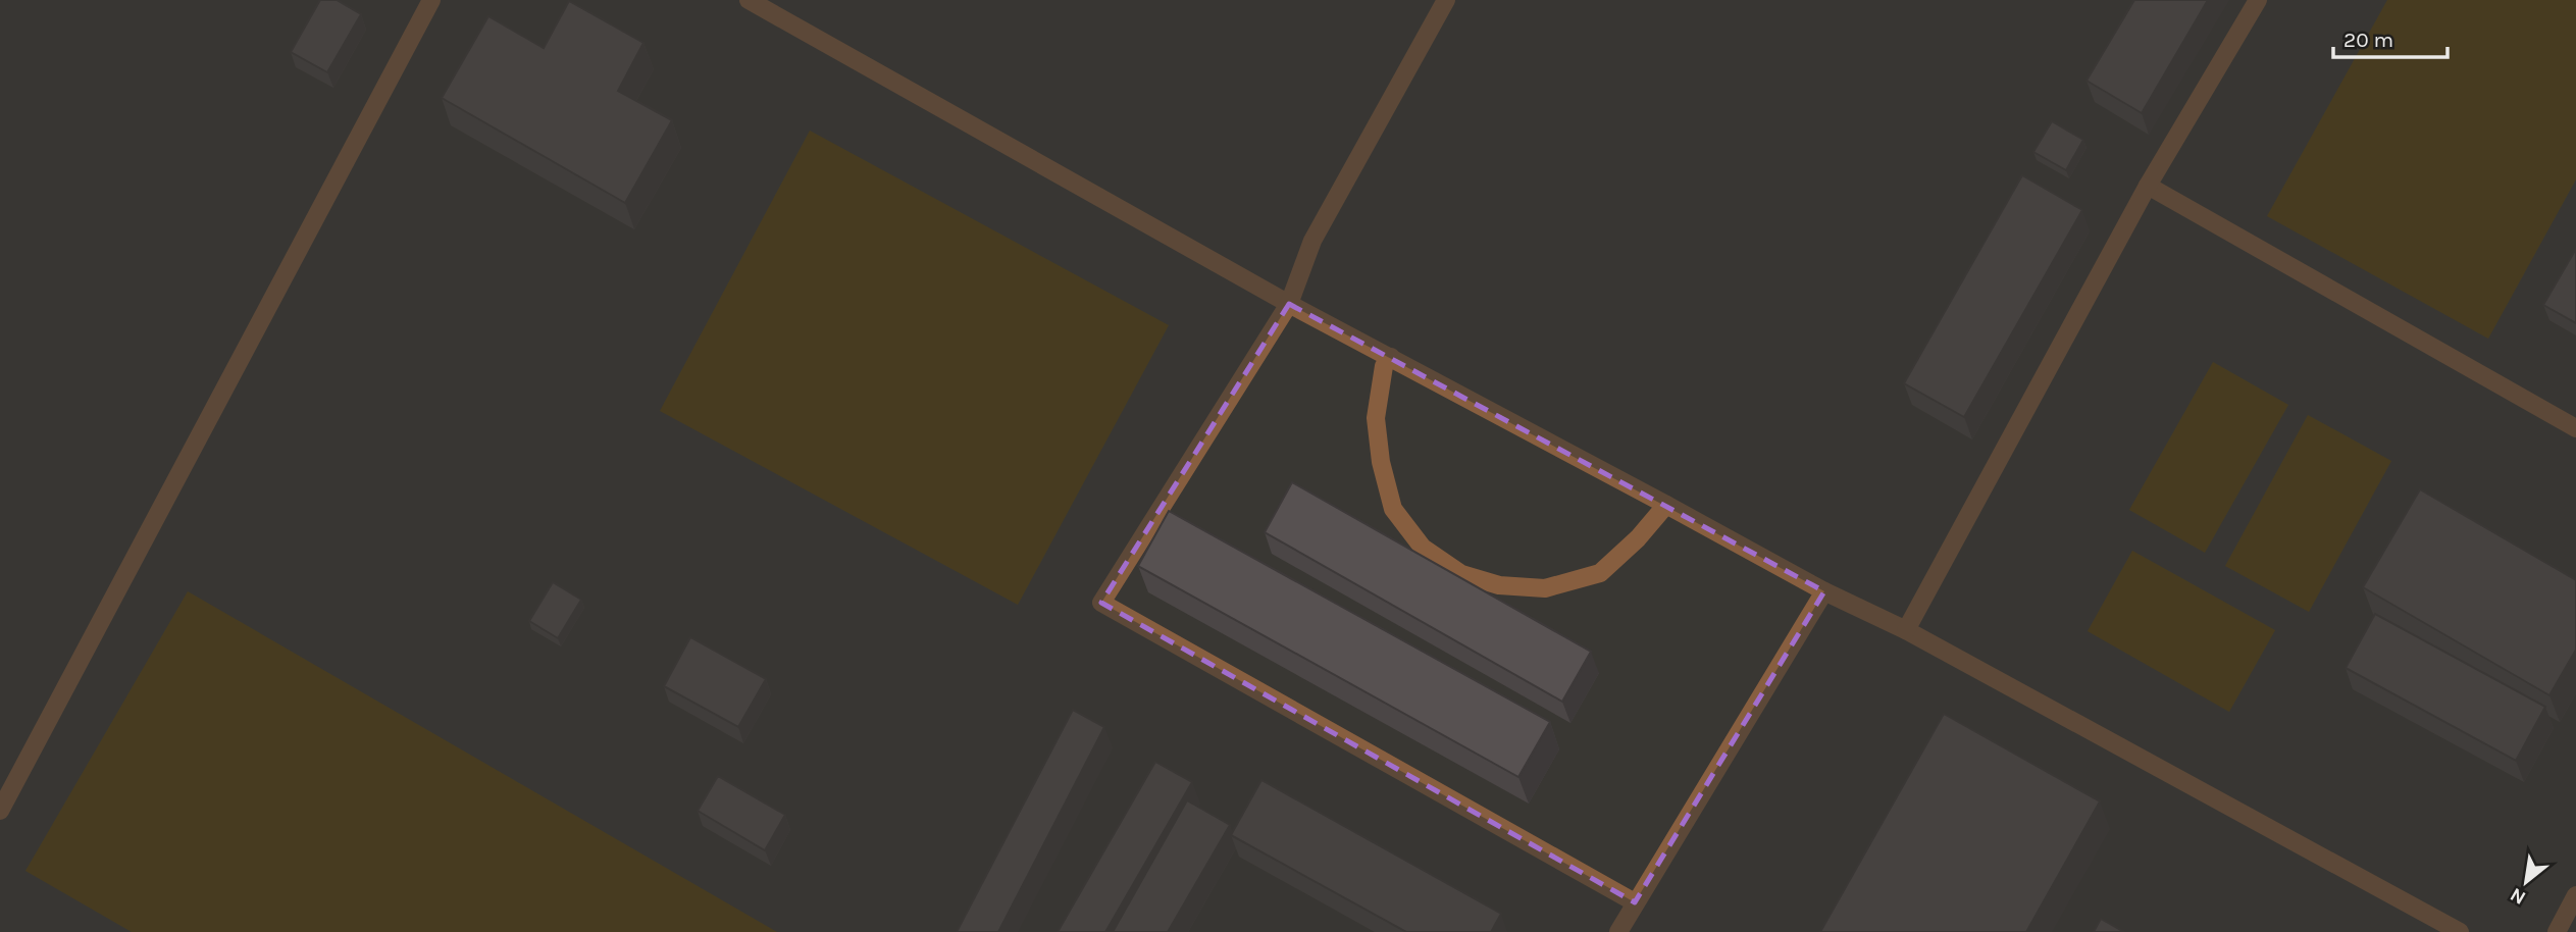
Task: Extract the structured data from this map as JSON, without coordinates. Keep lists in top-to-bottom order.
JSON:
{
  "scale_bar": "20 m",
  "north": "bottom left"
}
